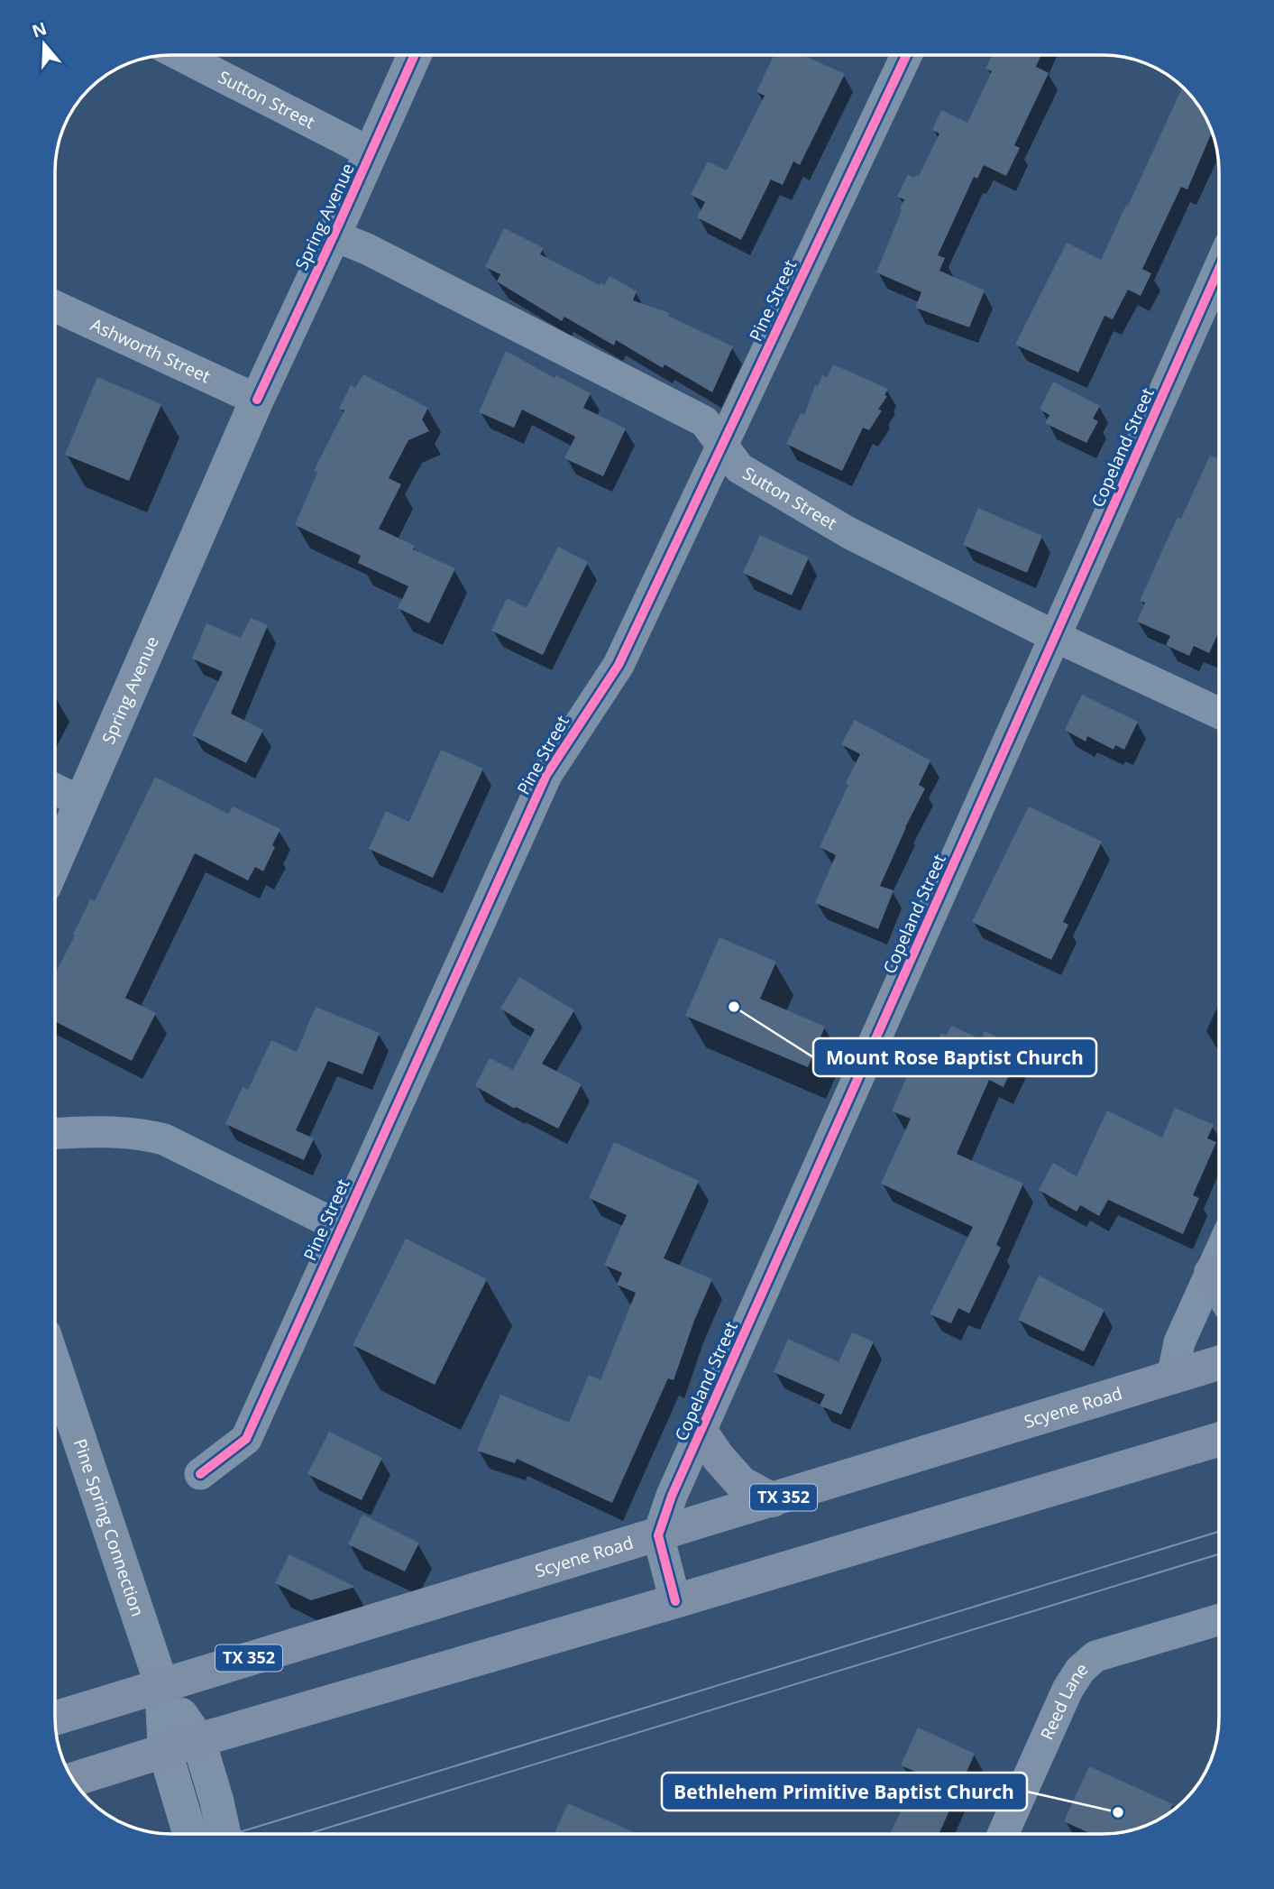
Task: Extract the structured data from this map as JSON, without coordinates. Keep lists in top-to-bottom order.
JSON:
{
  "streets": {
    "main road": ["Scyene Road", "TX 352"],
    "street": [
      "Sutton Street",
      "Spring Avenue",
      "Pine Street",
      "Ashworth Street",
      "Copeland Street",
      "Pine Spring Connection",
      "Reed Lane"
    ]
  },
  "crossings": [
    ["Sutton Street", "Spring Avenue"],
    ["Sutton Street", "Pine Street"],
    ["Sutton Street", "Copeland Street"],
    ["Spring Avenue", "Ashworth Street"],
    ["Copeland Street", "Scyene Road"],
    ["Scyene Road", "Pine Spring Connection"]
  ],
  "places": ["Mount Rose Baptist Church", "Bethlehem Primitive Baptist Church"],
  "north": "top"
}
